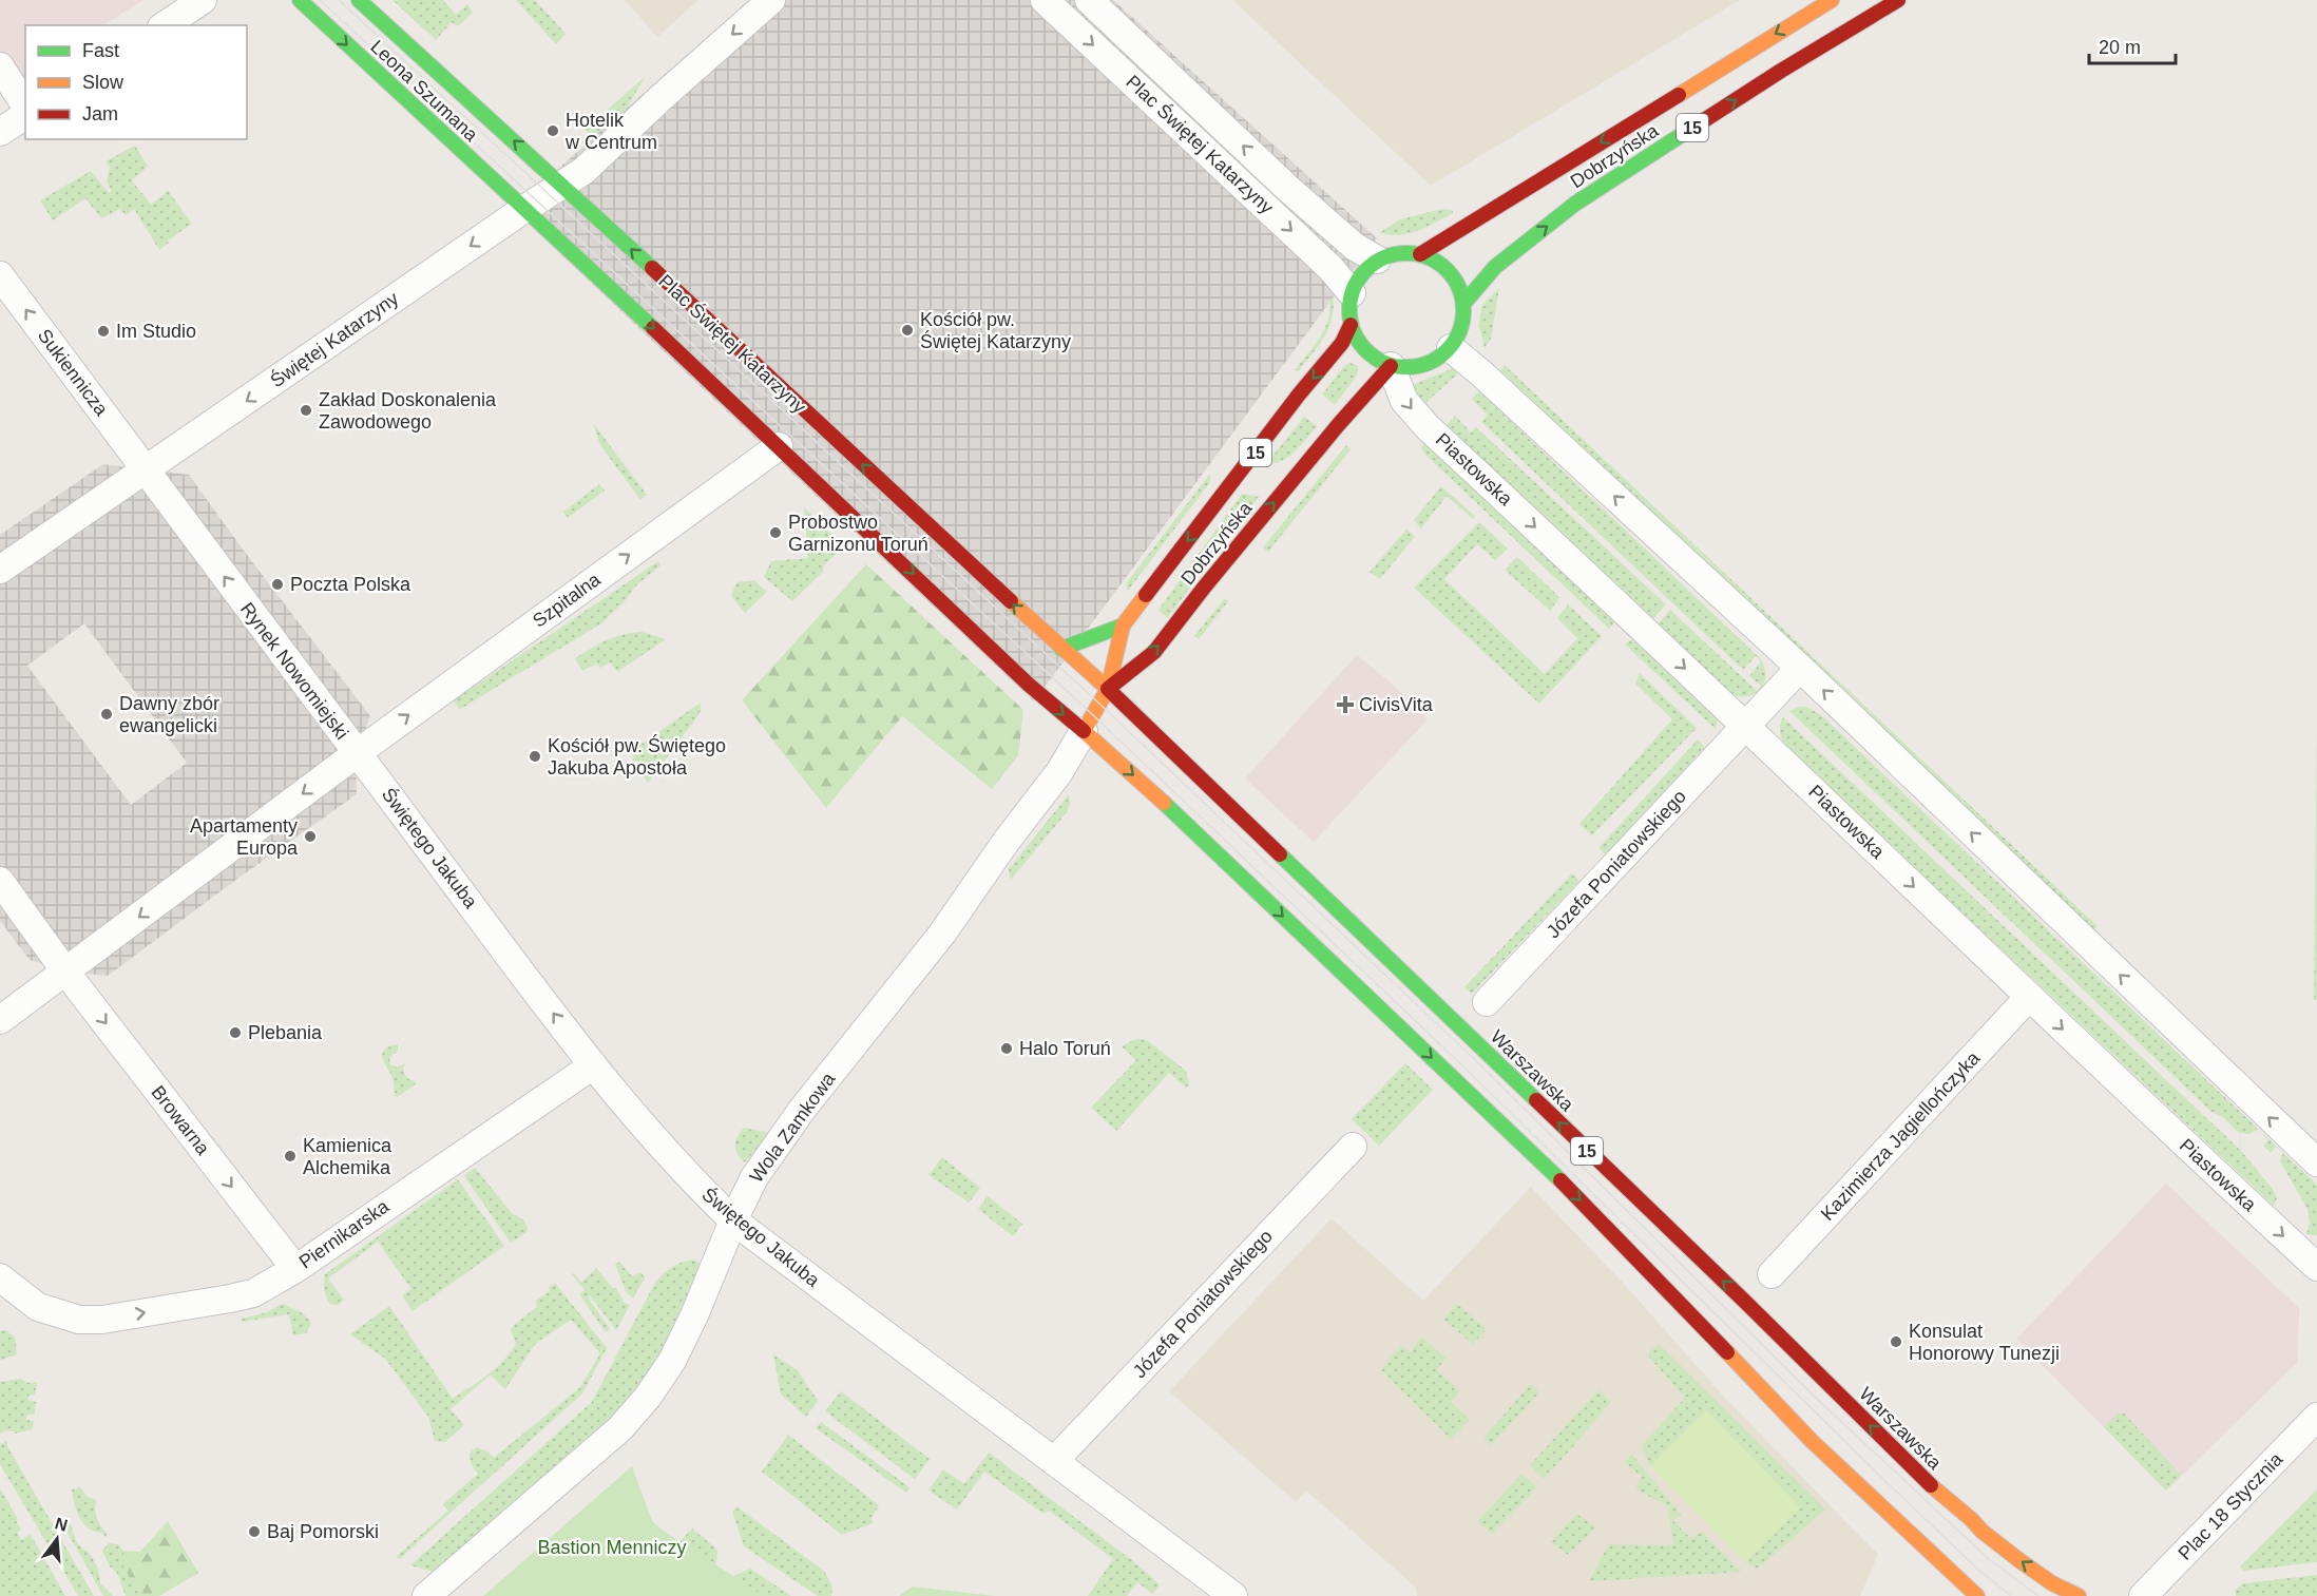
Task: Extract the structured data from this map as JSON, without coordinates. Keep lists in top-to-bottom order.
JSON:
{
  "streets": {
    "main road": [
      "Leona Szumana",
      "15",
      "Plac Świętej Katarzyny",
      "Dobrzyńska",
      "Warszawska"
    ],
    "street": [
      "Świętej Katarzyny",
      "Sukiennicza",
      "Piastowska",
      "Szpitalna",
      "Rynek Nowomiejski",
      "Świętego Jakuba",
      "Józefa Poniatowskiego",
      "Browarna",
      "Wola Zamkowa",
      "Kazimierza Jagiellończyka",
      "Piernikarska",
      "Plac 18 Stycznia"
    ]
  },
  "crossings": [
    ["Leona Szumana", "Plac Świętej Katarzyny"],
    ["Leona Szumana", "Świętej Katarzyny"],
    ["15", "Plac Świętej Katarzyny"],
    ["15", "Dobrzyńska"],
    ["15", "Piastowska"],
    ["15", "Warszawska"],
    ["15", "Wola Zamkowa"],
    ["Plac Świętej Katarzyny", "Dobrzyńska"],
    ["Plac Świętej Katarzyny", "Świętej Katarzyny"],
    ["Plac Świętej Katarzyny", "Piastowska"],
    ["Plac Świętej Katarzyny", "Warszawska"],
    ["Dobrzyńska", "Piastowska"],
    ["Dobrzyńska", "Warszawska"],
    ["Świętej Katarzyny", "Sukiennicza"],
    ["Świętej Katarzyny", "Rynek Nowomiejski"],
    ["Sukiennicza", "Rynek Nowomiejski"],
    ["Piastowska", "Józefa Poniatowskiego"],
    ["Piastowska", "Kazimierza Jagiellończyka"],
    ["Szpitalna", "Rynek Nowomiejski"],
    ["Szpitalna", "Świętego Jakuba"],
    ["Rynek Nowomiejski", "Świętego Jakuba"],
    ["Rynek Nowomiejski", "Browarna"],
    ["Świętego Jakuba", "Józefa Poniatowskiego"],
    ["Świętego Jakuba", "Wola Zamkowa"],
    ["Świętego Jakuba", "Piernikarska"],
    ["Browarna", "Piernikarska"]
  ],
  "one_way": [
    "Świętej Katarzyny",
    "Sukiennicza",
    "Szpitalna",
    "Browarna",
    "Piernikarska"
  ],
  "parks": ["Bastion Menniczy"],
  "places": {
    "other": [
      "Hotelik w Centrum",
      "Kościół pw. Świętej Katarzyny",
      "Im Studio",
      "Zakład Doskonalenia Zawodowego",
      "Probostwo Garnizonu Toruń",
      "Poczta Polska",
      "Dawny zbór ewangelicki",
      "Kościół pw. Świętego Jakuba Apostoła",
      "Apartamenty Europa",
      "Plebania",
      "Halo Toruń",
      "Kamienica Alchemika",
      "Konsulat Honorowy Tunezji",
      "Baj Pomorski"
    ],
    "health": ["CivisVita"]
  },
  "legend": ["Fast", "Slow", "Jam"],
  "scale_bar": "20 m",
  "north": "top"
}
